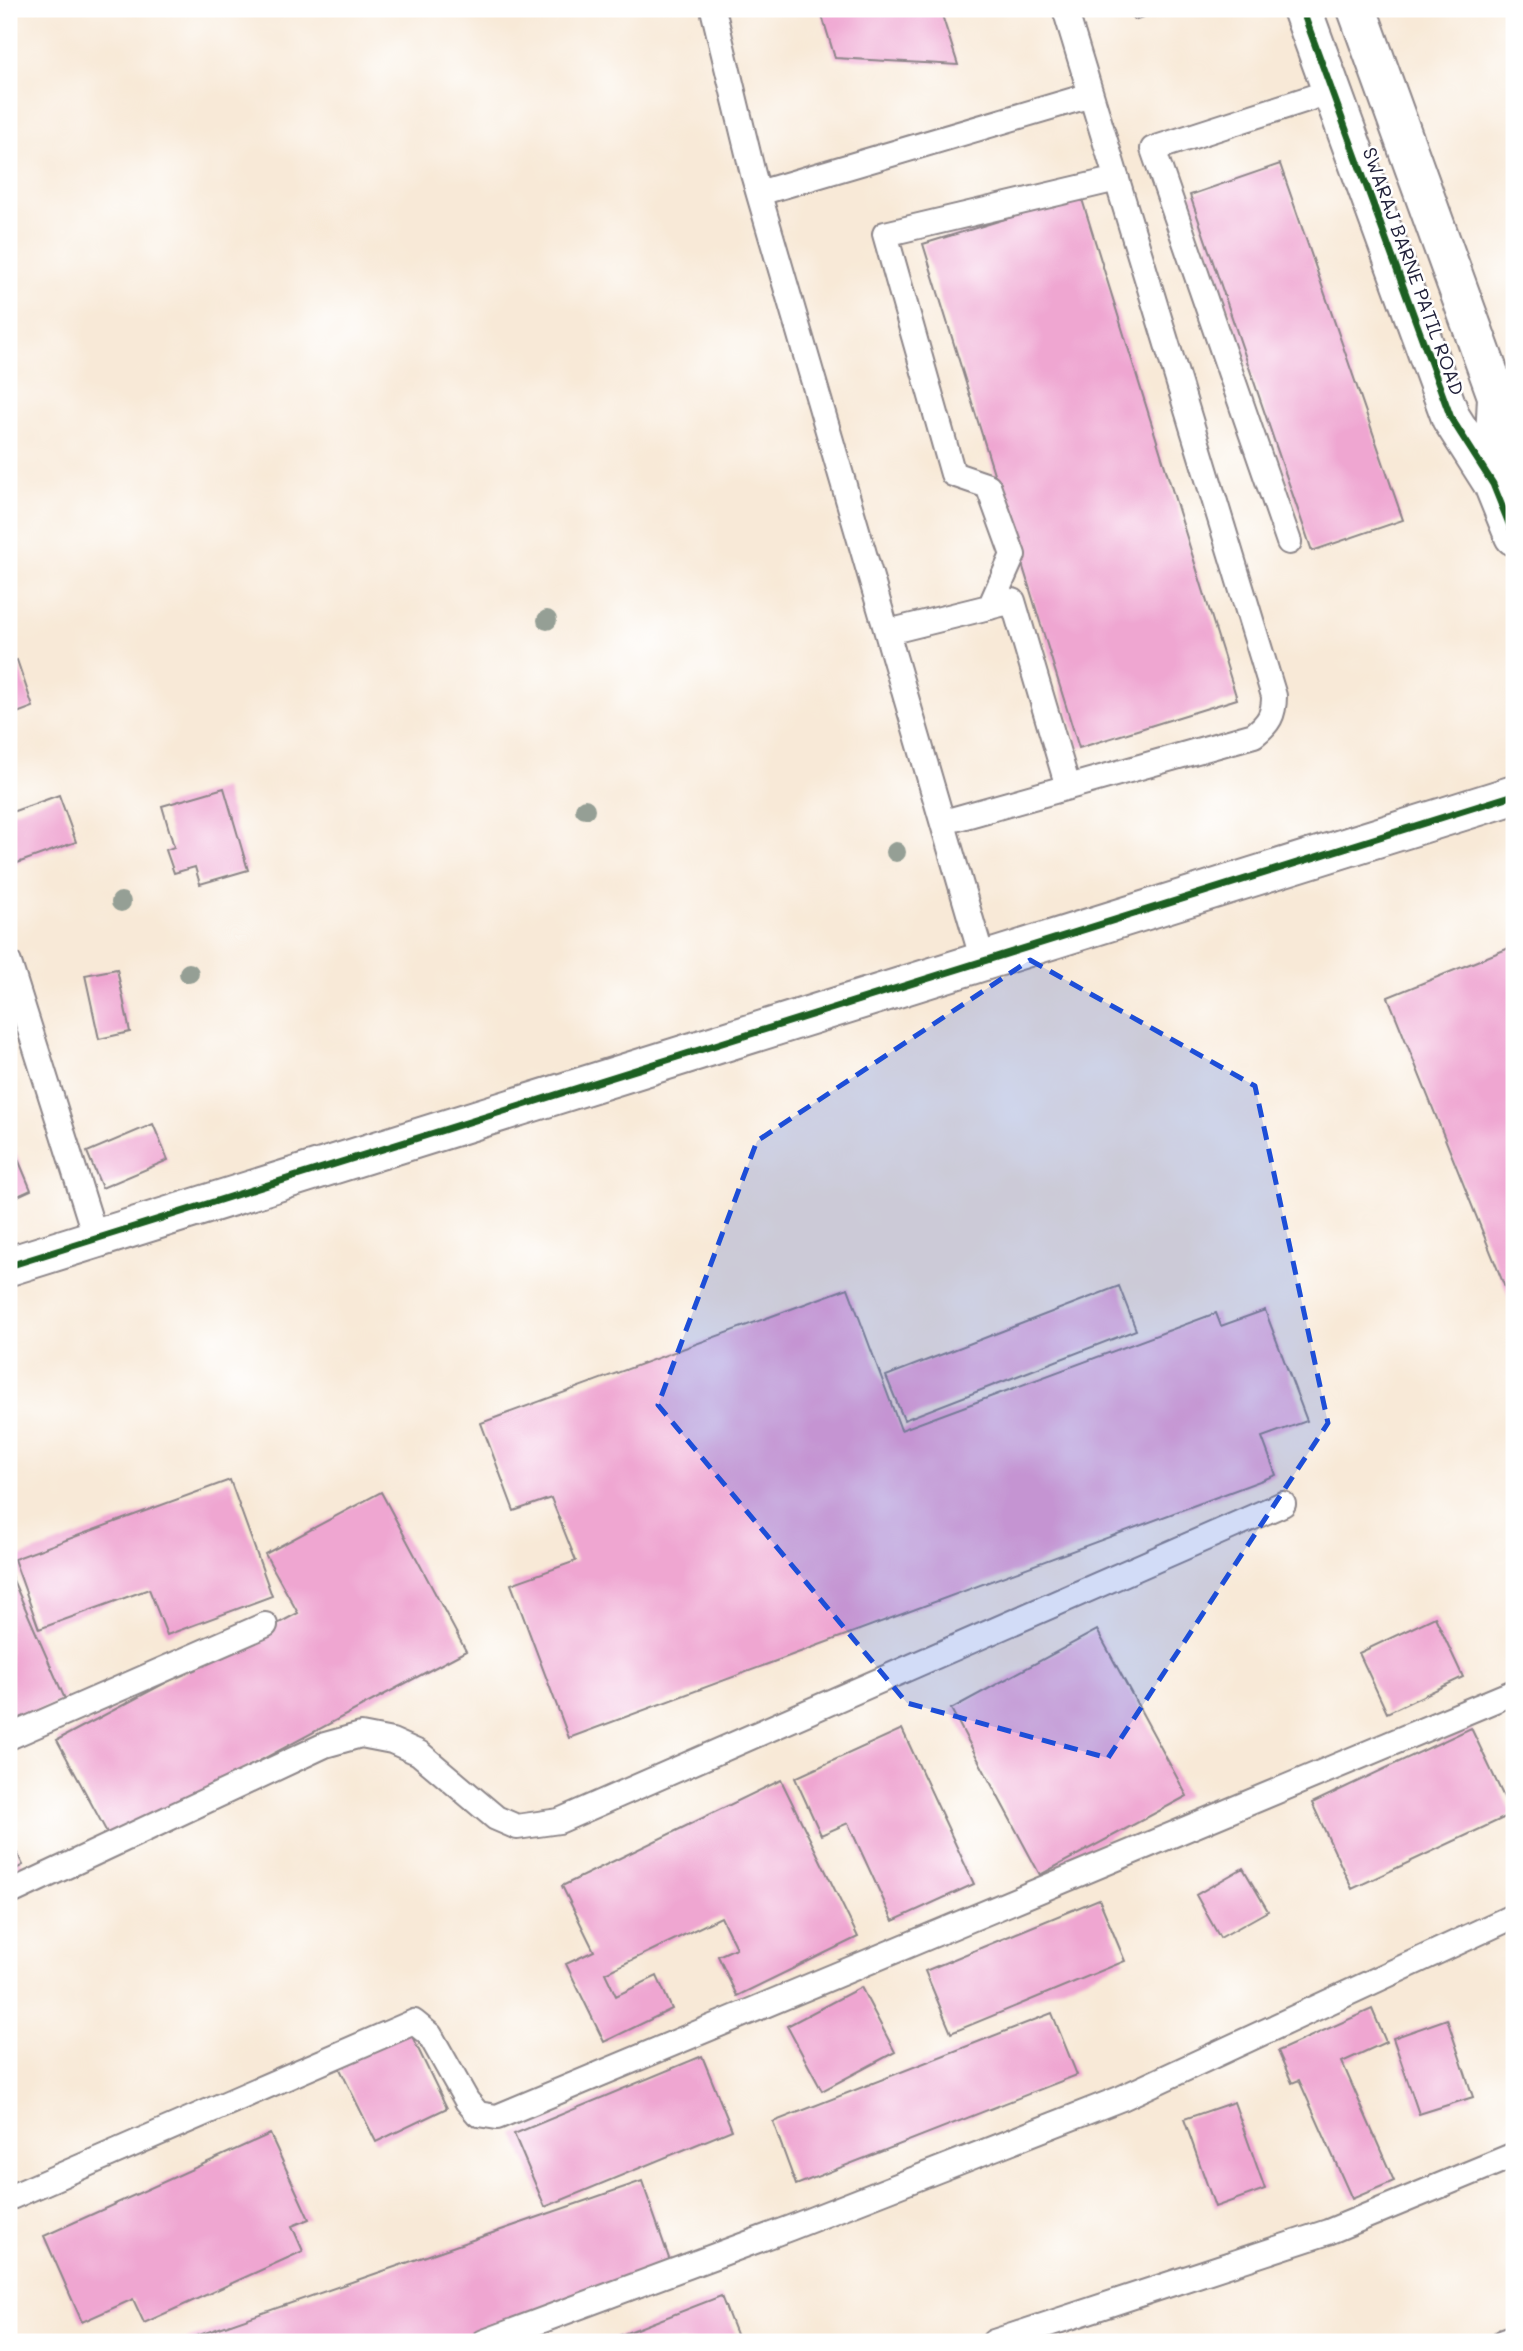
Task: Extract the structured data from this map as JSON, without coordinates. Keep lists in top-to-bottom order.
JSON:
{
  "streets": {
    "street": ["SWARAJ BARNE PATIL ROAD"]
  }
}
